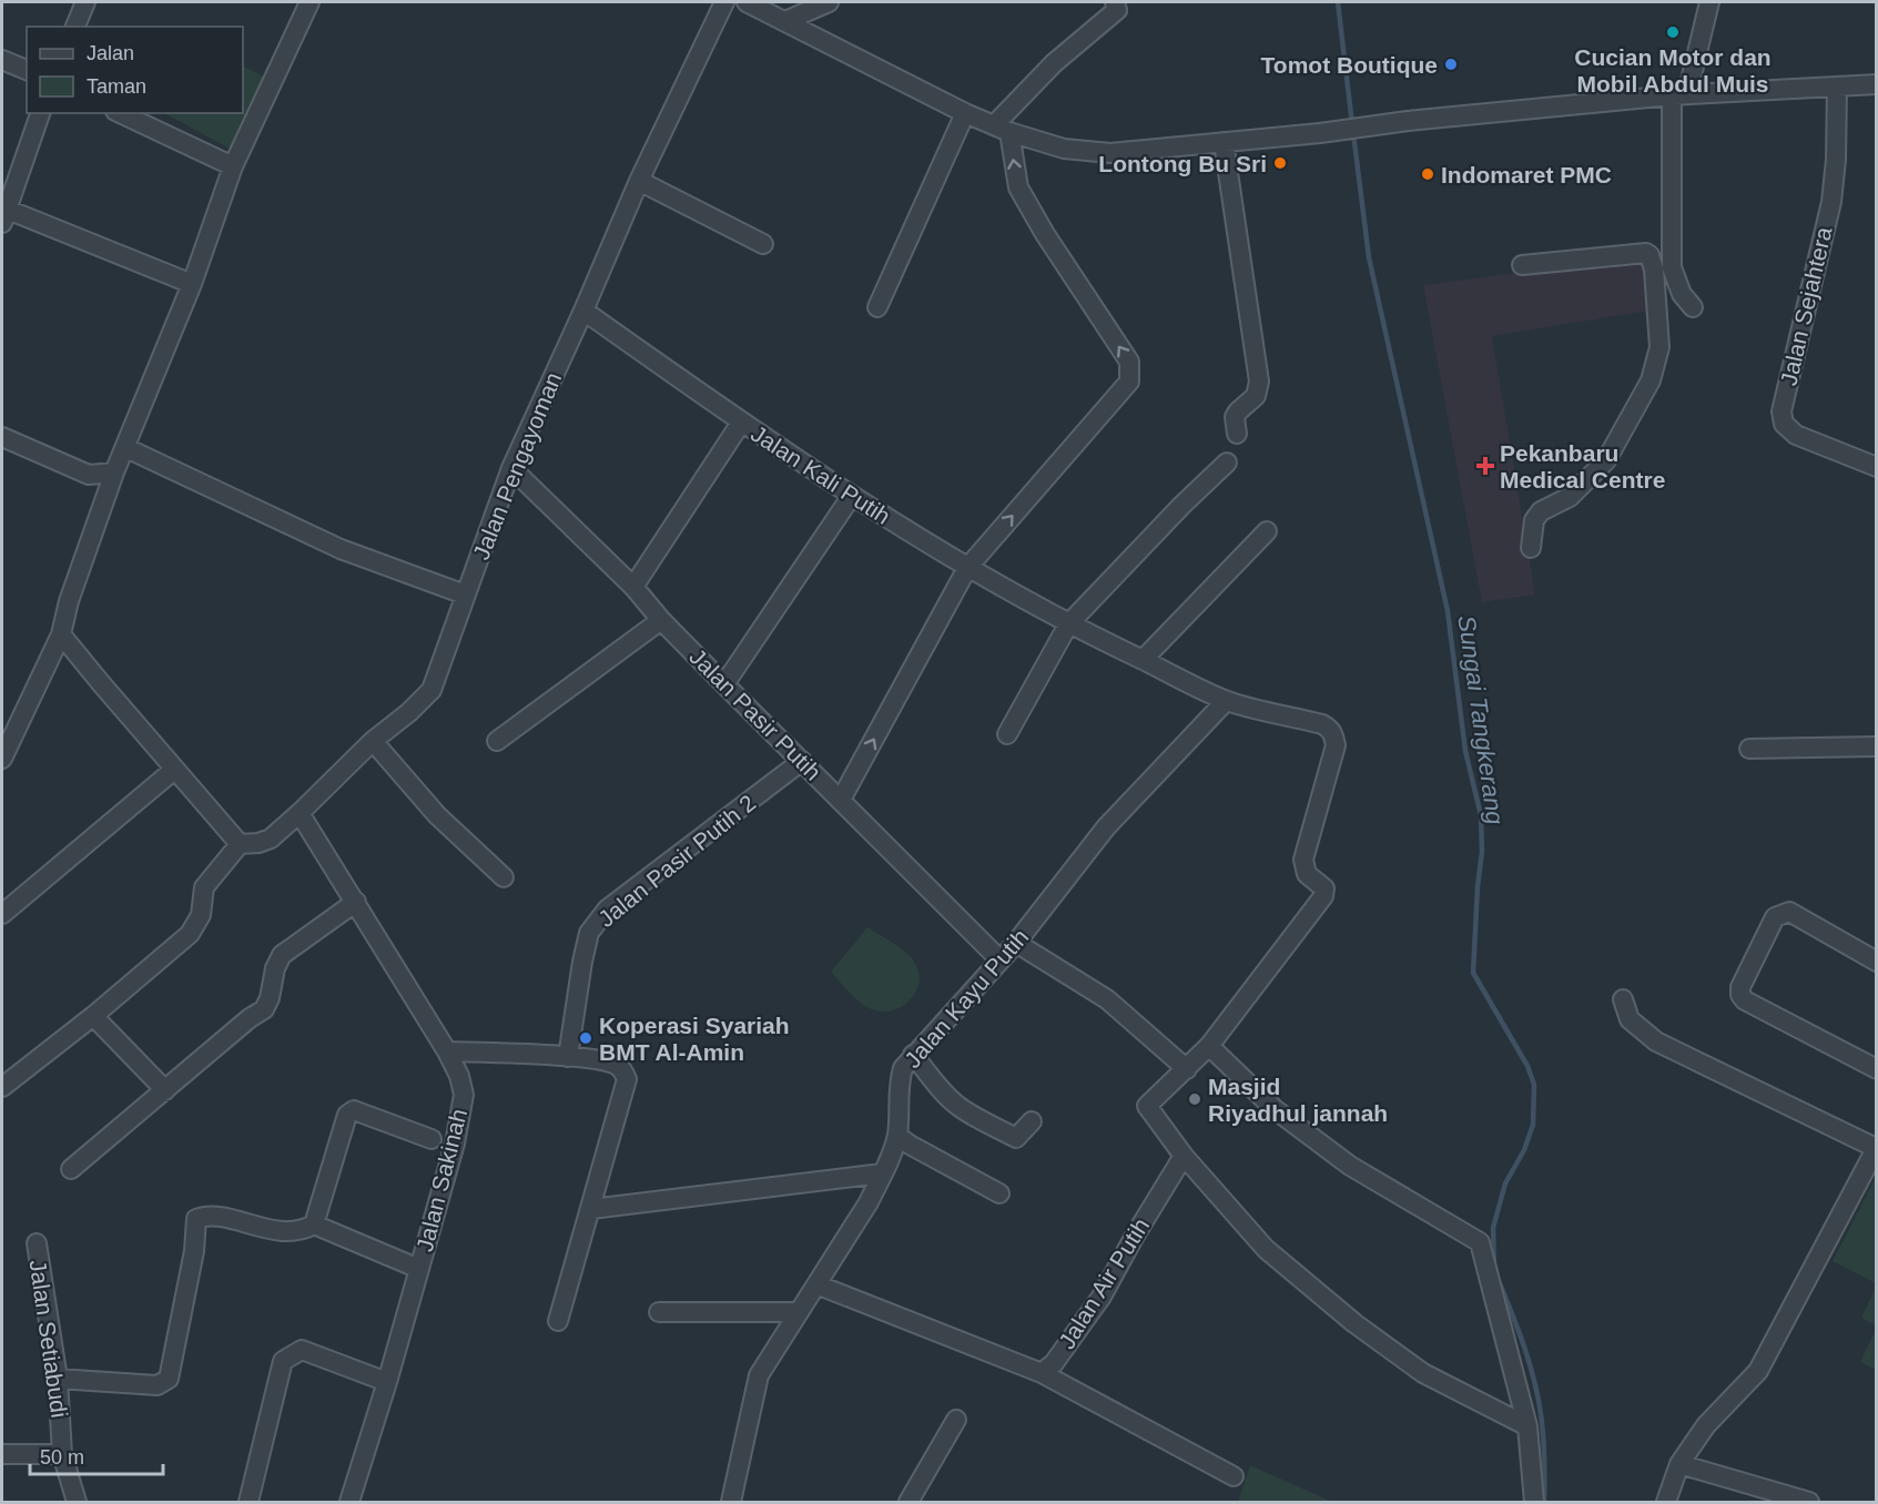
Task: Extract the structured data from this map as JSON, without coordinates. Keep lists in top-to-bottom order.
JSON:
{
  "streets": {
    "street": [
      "Jalan Sejahtera",
      "Jalan Pengayoman",
      "Jalan Kali Putih",
      "Jalan Pasir Putih",
      "Jalan Pasir Putih 2",
      "Jalan Kayu Putih",
      "Jalan Sakinah",
      "Jalan Air Putih",
      "Jalan Setiabudi"
    ]
  },
  "crossings": [
    ["Jalan Pengayoman", "Jalan Kali Putih"],
    ["Jalan Pengayoman", "Jalan Pasir Putih"],
    ["Jalan Pengayoman", "Jalan Sakinah"],
    ["Jalan Pasir Putih", "Jalan Pasir Putih 2"],
    ["Jalan Pasir Putih", "Jalan Kayu Putih"],
    ["Jalan Kayu Putih", "Jalan Air Putih"]
  ],
  "water": ["Sungai Tangkerang"],
  "places": {
    "other": [
      "Cucian Motor dan Mobil Abdul Muis",
      "Tomot Boutique",
      "Lontong Bu Sri",
      "Indomaret PMC",
      "Koperasi Syariah BMT Al-Amin",
      "Masjid Riyadhul jannah"
    ],
    "health": ["Pekanbaru Medical Centre"]
  },
  "legend": ["Jalan", "Taman"],
  "scale_bar": "50 m"
}
